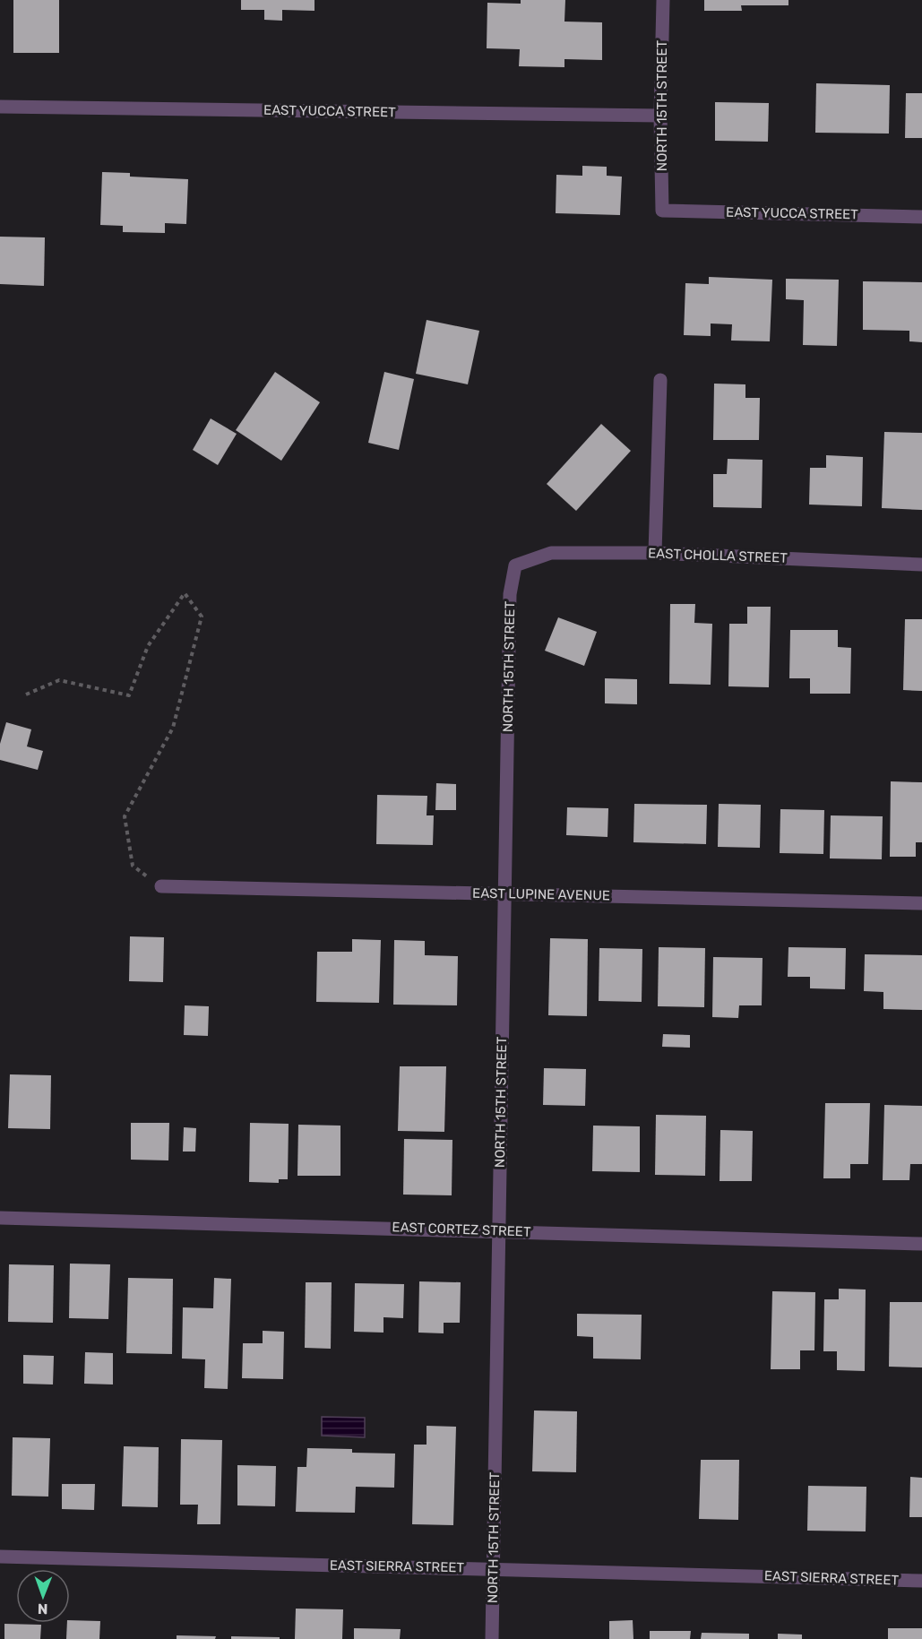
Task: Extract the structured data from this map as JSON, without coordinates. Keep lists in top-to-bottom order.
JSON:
{
  "streets": {
    "street": [
      "NORTH 15TH STREET",
      "EAST YUCCA STREET",
      "EAST CHOLLA STREET",
      "EAST LUPINE AVENUE",
      "EAST CORTEZ STREET",
      "EAST SIERRA STREET"
    ]
  },
  "crossings": [
    ["NORTH 15TH STREET", "EAST YUCCA STREET"],
    ["NORTH 15TH STREET", "EAST CHOLLA STREET"],
    ["NORTH 15TH STREET", "EAST LUPINE AVENUE"],
    ["NORTH 15TH STREET", "EAST CORTEZ STREET"],
    ["NORTH 15TH STREET", "EAST SIERRA STREET"]
  ],
  "north": "bottom"
}
